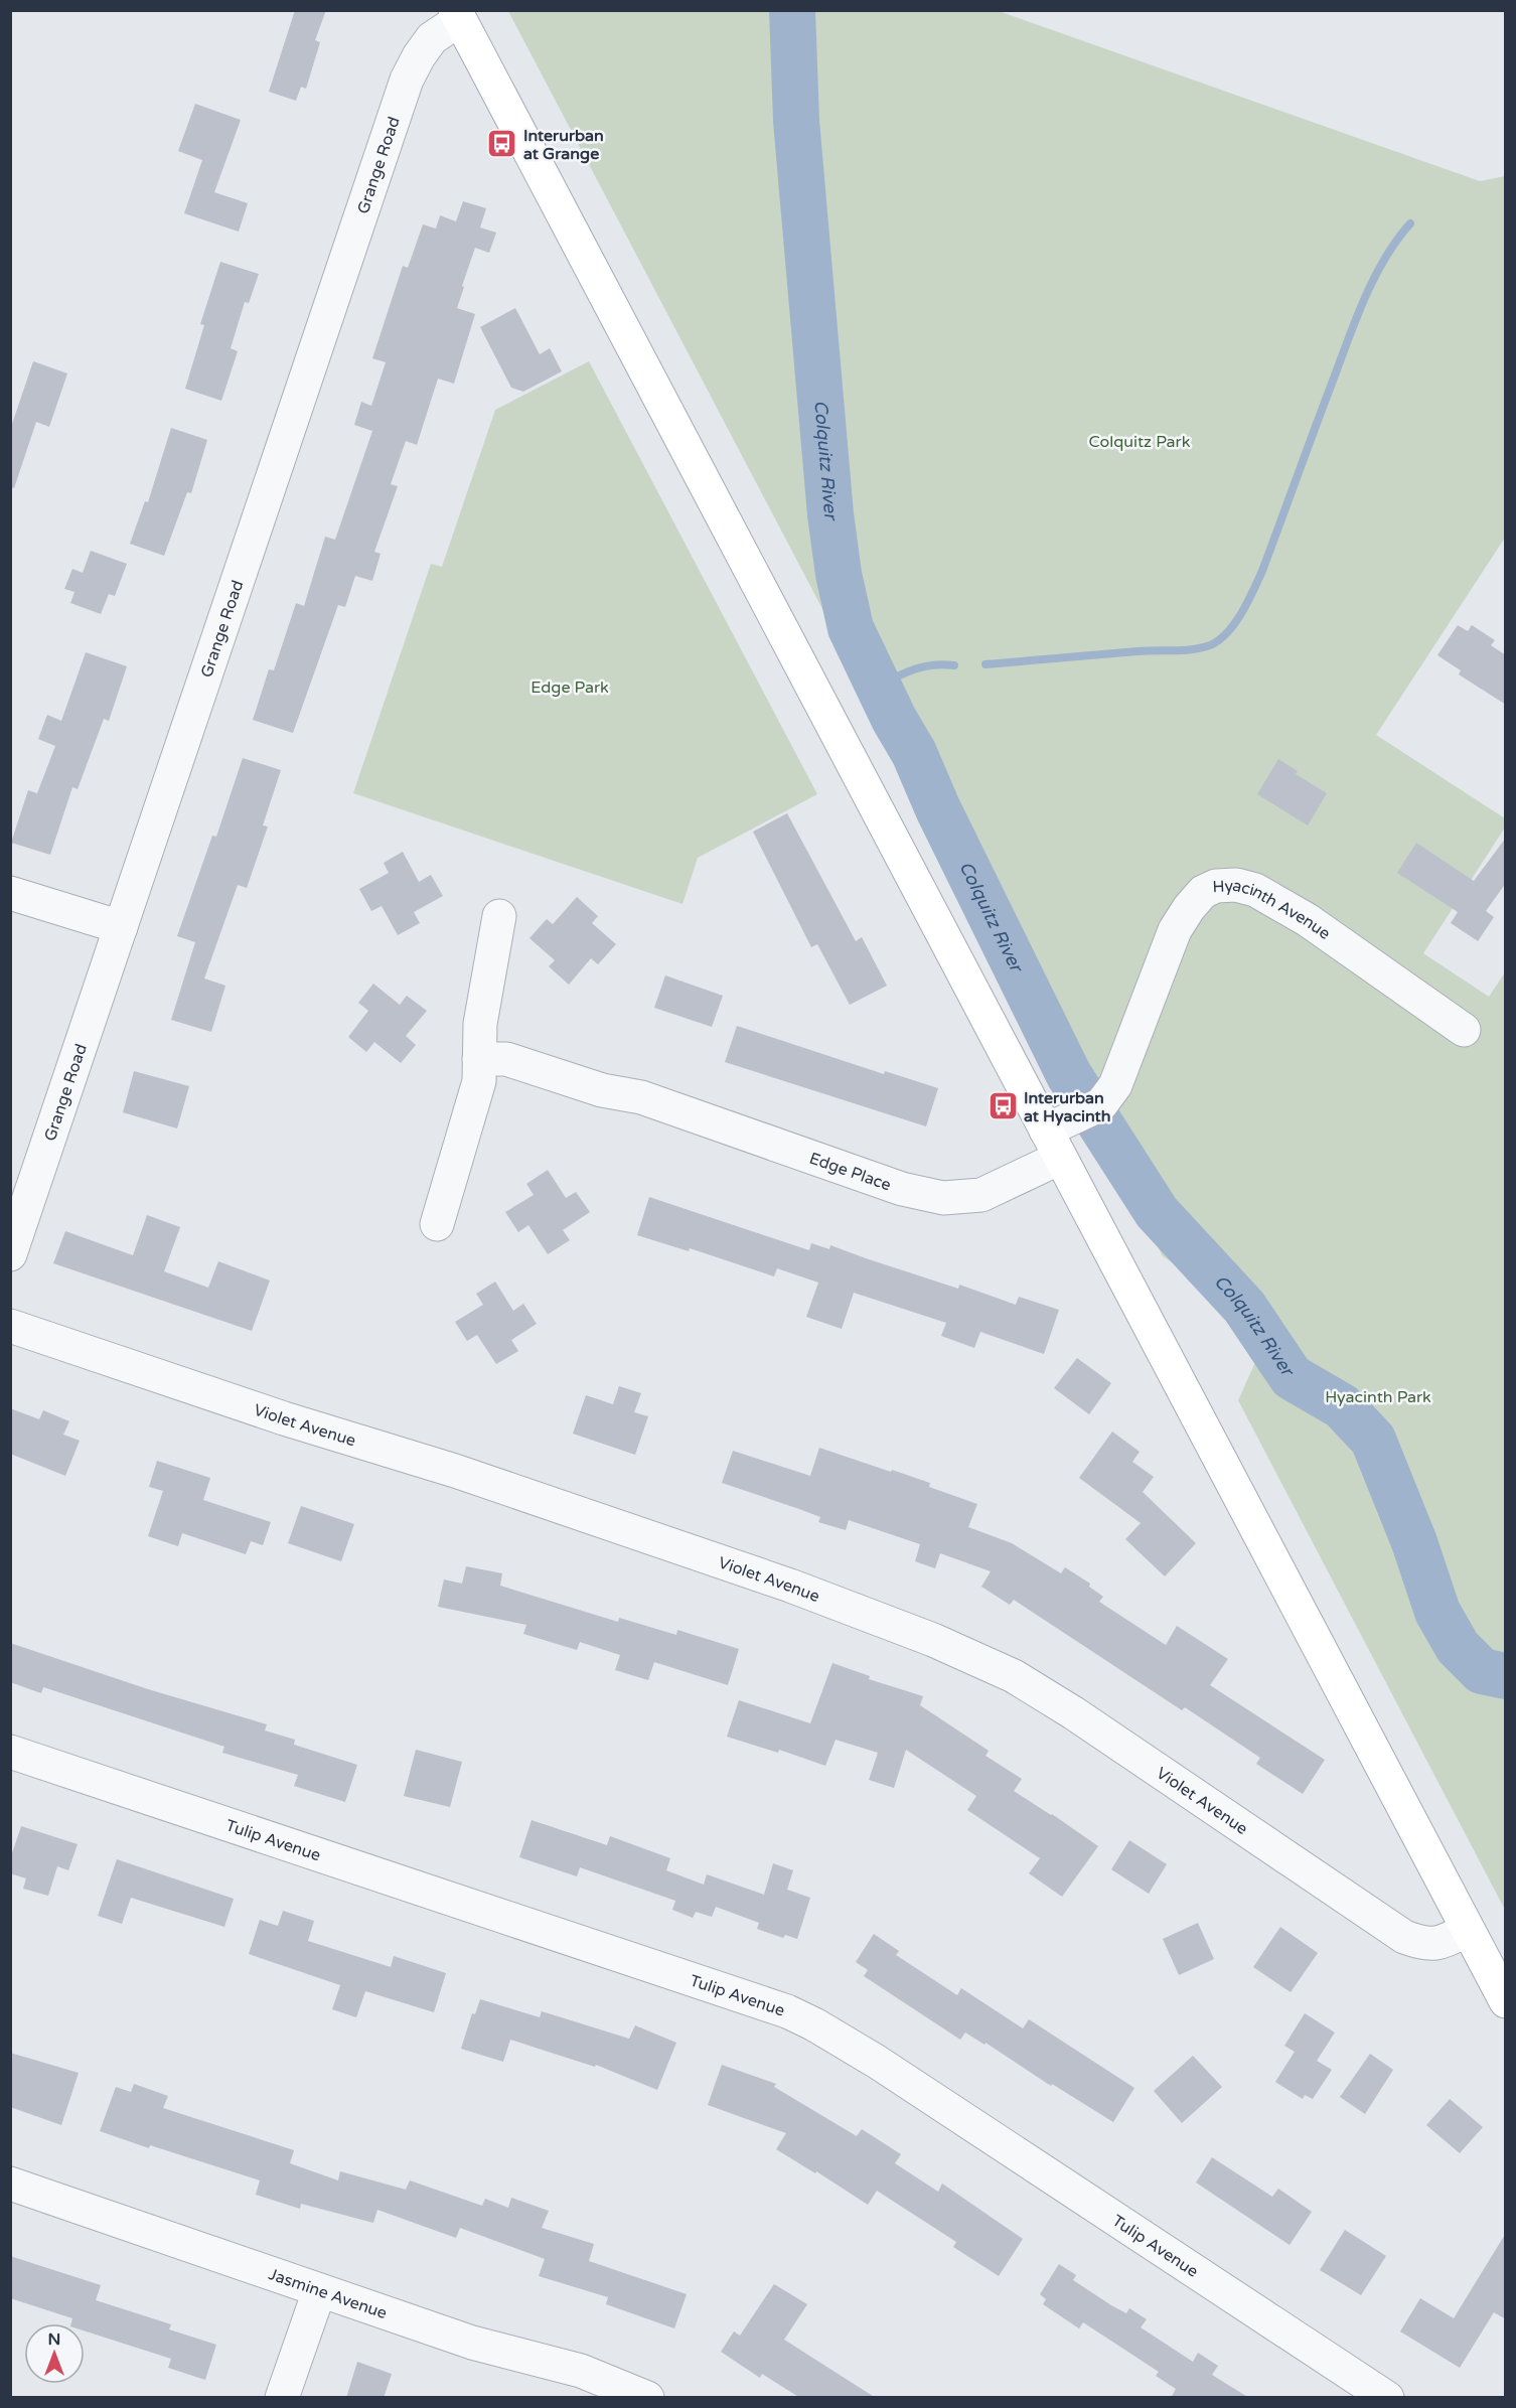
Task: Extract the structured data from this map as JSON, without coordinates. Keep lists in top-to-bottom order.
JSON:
{
  "streets": {
    "street": [
      "Grange Road",
      "Hyacinth Avenue",
      "Edge Place",
      "Violet Avenue",
      "Tulip Avenue",
      "Jasmine Avenue"
    ]
  },
  "crossings": [
    ["Hyacinth Avenue", "Edge Place"]
  ],
  "water": ["Colquitz River"],
  "parks": ["Colquitz Park", "Edge Park", "Hyacinth Park"],
  "places": {
    "bus stop": ["Interurban at Grange", "Interurban at Hyacinth"]
  },
  "north": "top"
}
